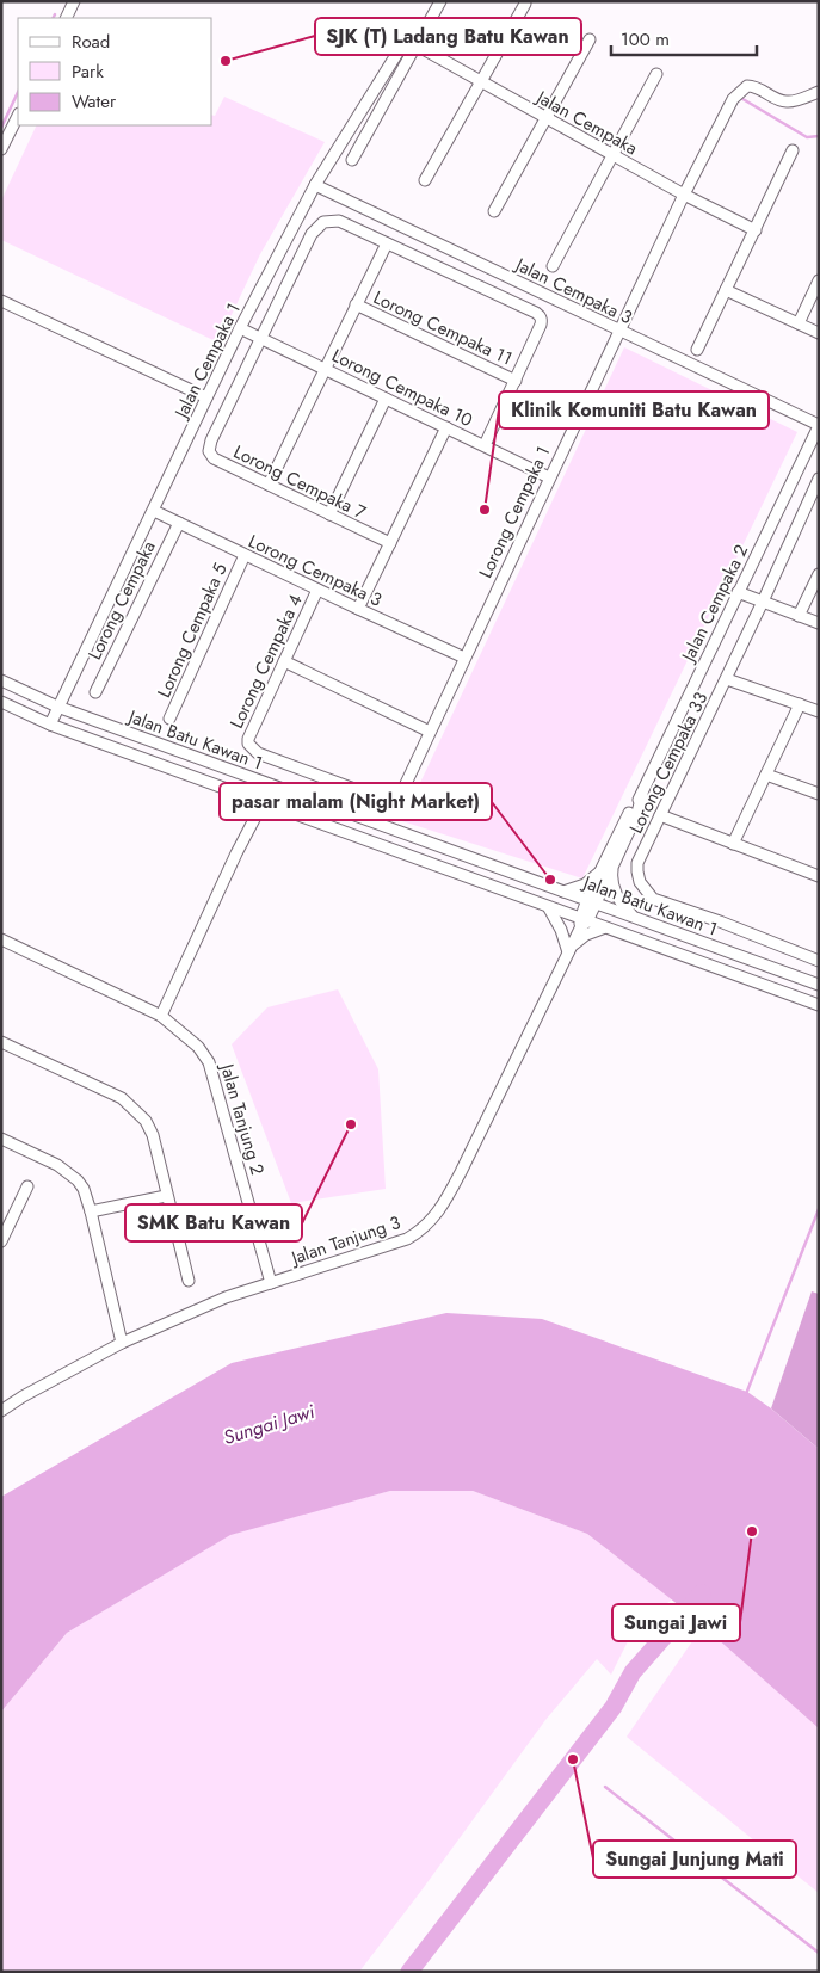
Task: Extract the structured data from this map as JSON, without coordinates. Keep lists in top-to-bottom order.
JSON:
{
  "streets": {
    "street": [
      "Jalan Cempaka",
      "Jalan Cempaka 3",
      "Lorong Cempaka 11",
      "Jalan Cempaka 1",
      "Lorong Cempaka 10",
      "Lorong Cempaka 7",
      "Lorong Cempaka 1",
      "Lorong Cempaka 3",
      "Lorong Cempaka",
      "Jalan Cempaka 2",
      "Lorong Cempaka 5",
      "Lorong Cempaka 4",
      "Jalan Batu Kawan 1",
      "Lorong Cempaka 33",
      "Jalan Tanjung 2",
      "Jalan Tanjung 3"
    ]
  },
  "crossings": [
    ["Jalan Cempaka", "Jalan Cempaka 1"],
    ["Jalan Cempaka", "Lorong Cempaka 1"],
    ["Jalan Cempaka 3", "Jalan Cempaka 1"],
    ["Jalan Cempaka 3", "Lorong Cempaka 1"],
    ["Jalan Cempaka 3", "Jalan Cempaka 2"],
    ["Jalan Cempaka 1", "Lorong Cempaka 10"],
    ["Jalan Cempaka 1", "Lorong Cempaka 3"],
    ["Jalan Cempaka 1", "Jalan Batu Kawan 1"],
    ["Lorong Cempaka 10", "Lorong Cempaka 7"],
    ["Lorong Cempaka 10", "Lorong Cempaka 1"],
    ["Lorong Cempaka 1", "Lorong Cempaka 3"],
    ["Lorong Cempaka 1", "Jalan Batu Kawan 1"],
    ["Lorong Cempaka 3", "Lorong Cempaka"],
    ["Lorong Cempaka 3", "Lorong Cempaka 5"],
    ["Lorong Cempaka 3", "Lorong Cempaka 4"],
    ["Jalan Cempaka 2", "Jalan Batu Kawan 1"],
    ["Jalan Cempaka 2", "Jalan Tanjung 3"],
    ["Lorong Cempaka 4", "Jalan Batu Kawan 1"],
    ["Jalan Batu Kawan 1", "Jalan Tanjung 3"],
    ["Jalan Tanjung 2", "Jalan Tanjung 3"]
  ],
  "water": ["Sungai Jawi"],
  "places": [
    "SJK (T) Ladang Batu Kawan",
    "Klinik Komuniti Batu Kawan",
    "pasar malam (Night Market)",
    "SMK Batu Kawan",
    "Sungai Jawi",
    "Sungai Junjung Mati"
  ],
  "legend": ["Road", "Park", "Water"],
  "scale_bar": "100 m"
}
